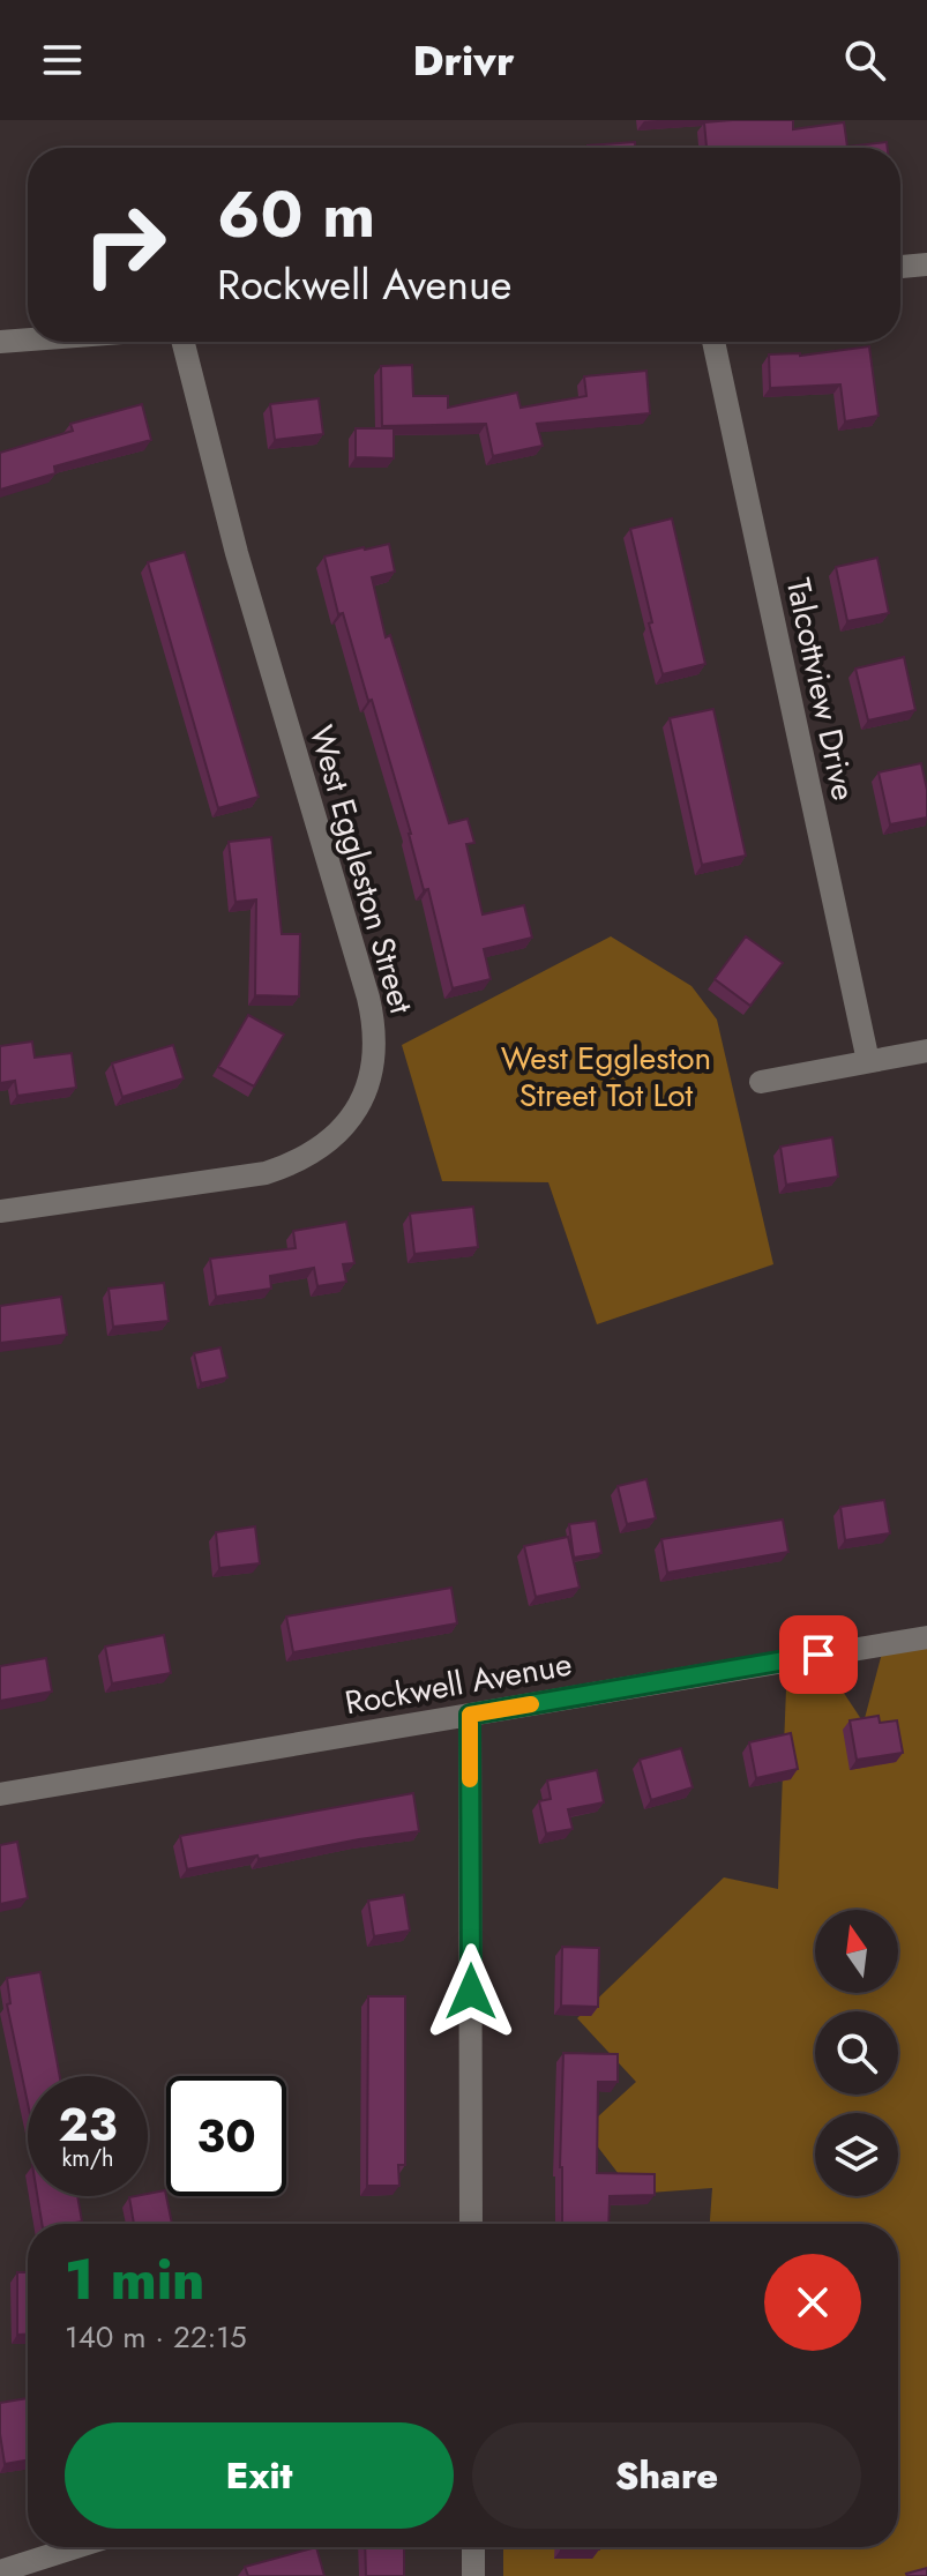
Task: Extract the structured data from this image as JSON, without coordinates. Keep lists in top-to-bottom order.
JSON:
{
  "streets": {
    "street": ["Talcottview Drive", "West Eggleston Street", "Rockwell Avenue"]
  },
  "parks": ["West Eggleston Street Tot Lot"],
  "north": "top",
  "page": {
    "header": "Drivr",
    "turn": ["60 m", "Rockwell Avenue"],
    "speed": "23 km/h",
    "limit": "30",
    "heading": ["1 min", "140 m · 22:15"],
    "buttons": ["Exit", "Share"]
  }
}
